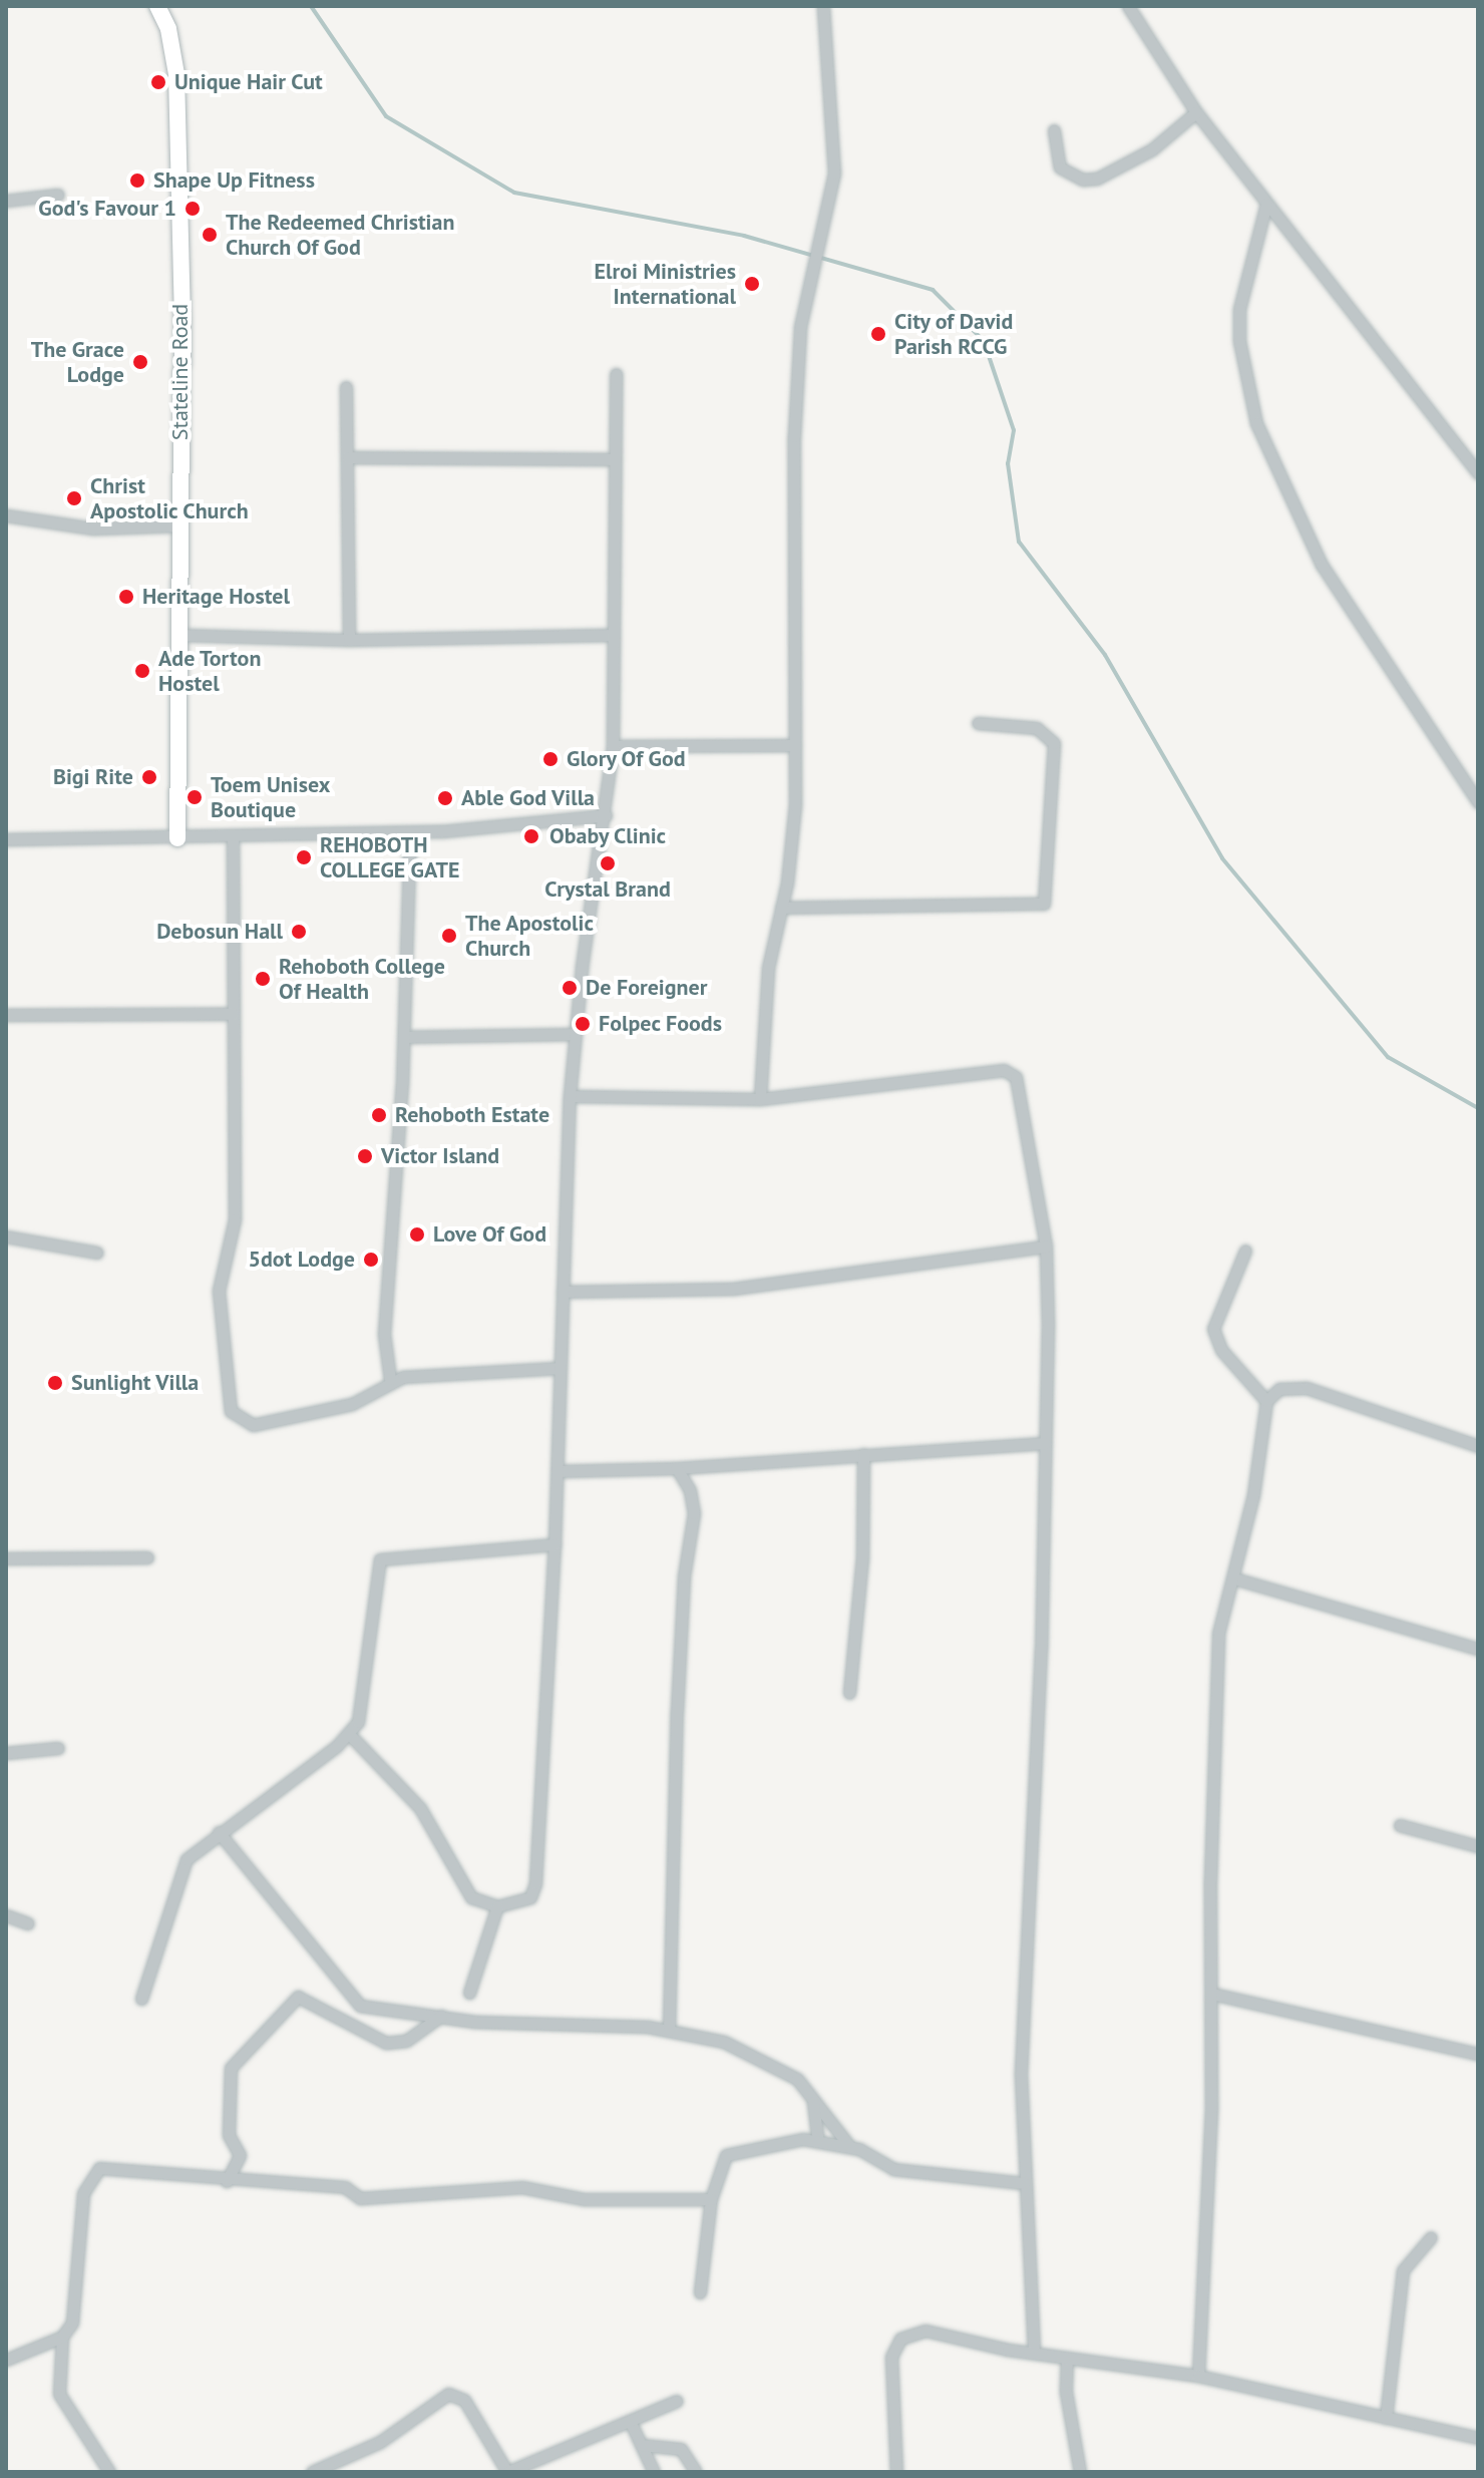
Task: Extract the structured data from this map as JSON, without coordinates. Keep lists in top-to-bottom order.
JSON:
{
  "streets": {
    "street": ["Stateline Road"]
  },
  "places": [
    "Unique Hair Cut",
    "Shape Up Fitness",
    "God's Favour 1",
    "The Redeemed Christian Church Of God",
    "Elroi Ministries International",
    "City of David Parish RCCG",
    "The Grace Lodge",
    "Christ Apostolic Church",
    "Heritage Hostel",
    "Ade Torton Hostel",
    "Glory Of God",
    "Bigi Rite",
    "Toem Unisex Boutique",
    "Able God Villa",
    "Obaby Clinic",
    "REHOBOTH COLLEGE GATE",
    "Crystal Brand",
    "Debosun Hall",
    "The Apostolic Church",
    "Rehoboth College Of Health",
    "De Foreigner",
    "Folpec Foods",
    "Rehoboth Estate",
    "Victor Island",
    "Love Of God",
    "5dot Lodge",
    "Sunlight Villa"
  ]
}
